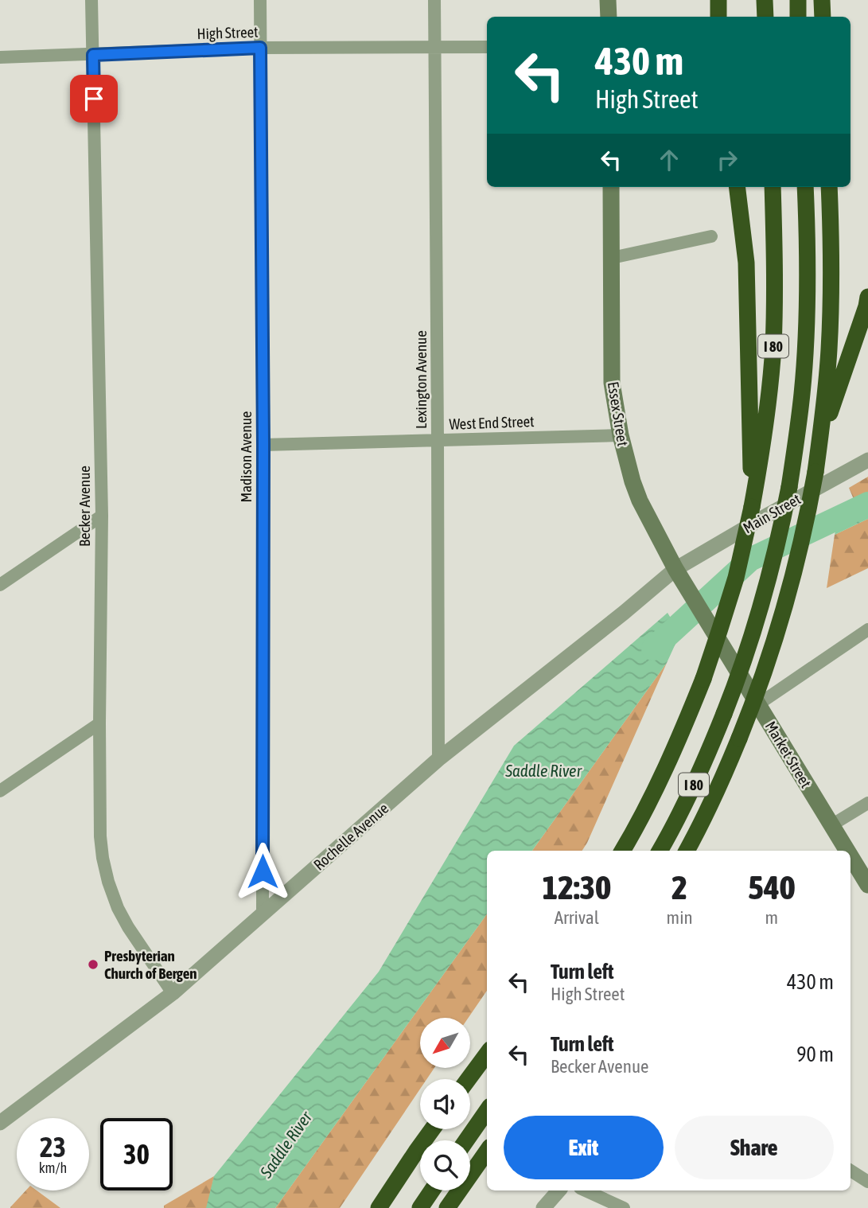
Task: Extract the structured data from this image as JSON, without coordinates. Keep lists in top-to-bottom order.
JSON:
{
  "streets": {
    "highway": ["I 80"],
    "main road": ["Essex Street", "Market Street"],
    "street": [
      "High Street",
      "Lexington Avenue",
      "West End Street",
      "Madison Avenue",
      "Becker Avenue",
      "Main Street",
      "Rochelle Avenue"
    ]
  },
  "crossings": [
    ["High Street", "Lexington Avenue"],
    ["High Street", "Madison Avenue"],
    ["High Street", "Becker Avenue"],
    ["Lexington Avenue", "West End Street"],
    ["Lexington Avenue", "Rochelle Avenue"],
    ["Essex Street", "West End Street"],
    ["Essex Street", "Main Street"],
    ["Essex Street", "Market Street"],
    ["Essex Street", "Rochelle Avenue"],
    ["West End Street", "Madison Avenue"],
    ["Madison Avenue", "Rochelle Avenue"],
    ["Becker Avenue", "Rochelle Avenue"],
    ["Main Street", "Rochelle Avenue"]
  ],
  "water": ["Saddle River"],
  "places": ["Presbyterian Church of Bergen"],
  "north": "bottom left",
  "page": {
    "turn": ["430 m", "High Street"],
    "eta": [
      "12:30",
      "Arrival",
      "2",
      "min",
      "540",
      "m"
    ],
    "list": [
      {
        "name": "Turn left",
        "note": "High Street",
        "value": "430 m"
      },
      {
        "name": "Turn left",
        "note": "Becker Avenue",
        "value": "90 m"
      }
    ],
    "buttons": ["Exit", "Share"],
    "speed": "23 km/h",
    "limit": "30"
  }
}
